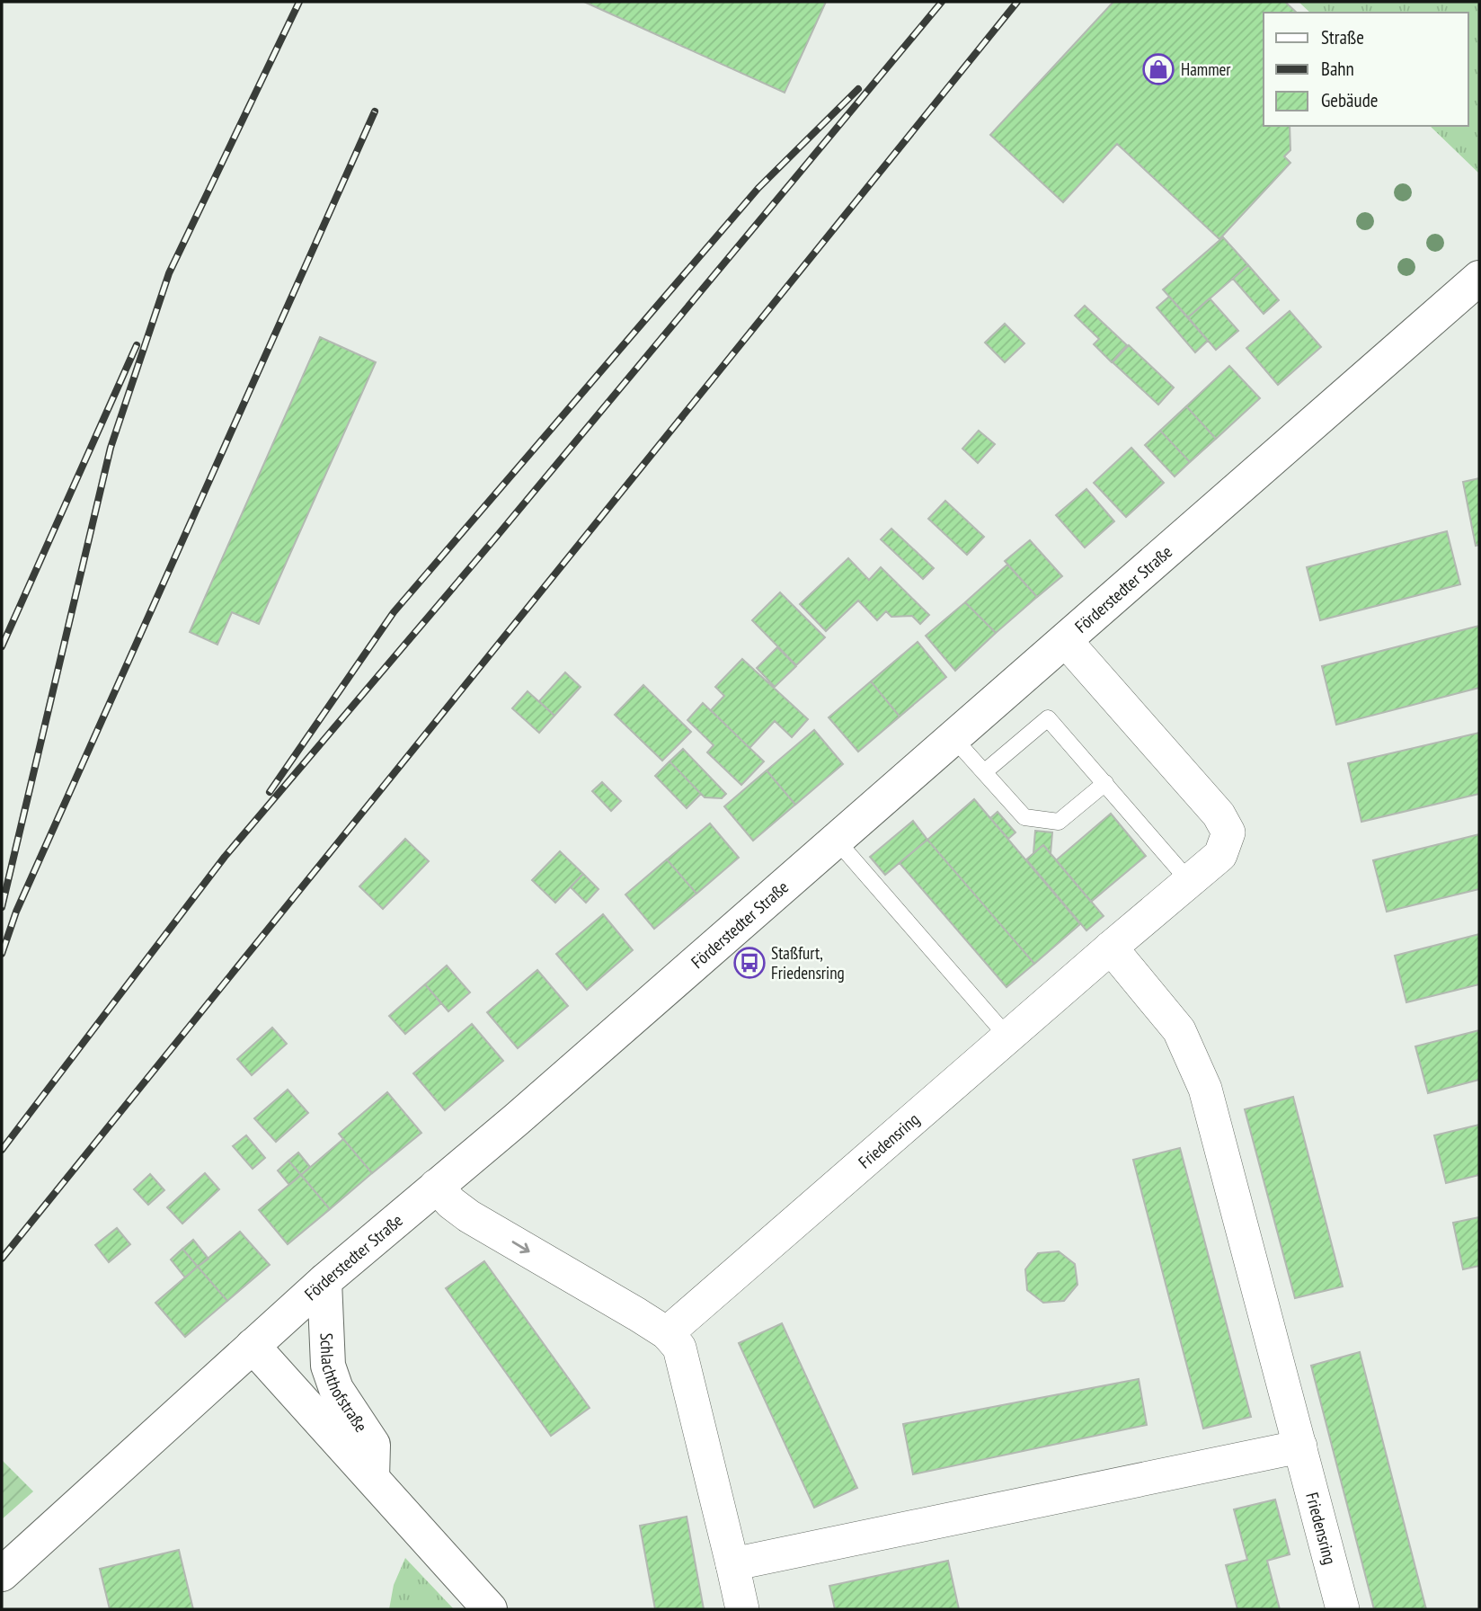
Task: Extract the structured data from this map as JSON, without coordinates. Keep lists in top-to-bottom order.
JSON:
{
  "streets": {
    "main road": ["Förderstedter Straße", "Schlachthofstraße"],
    "street": ["Friedensring"]
  },
  "crossings": [
    ["Förderstedter Straße", "Friedensring"],
    ["Förderstedter Straße", "Schlachthofstraße"]
  ],
  "places": {
    "shop": ["Hammer"],
    "bus stop": ["Staßfurt, Friedensring"]
  },
  "legend": ["Straße", "Bahn", "Gebäude"]
}
